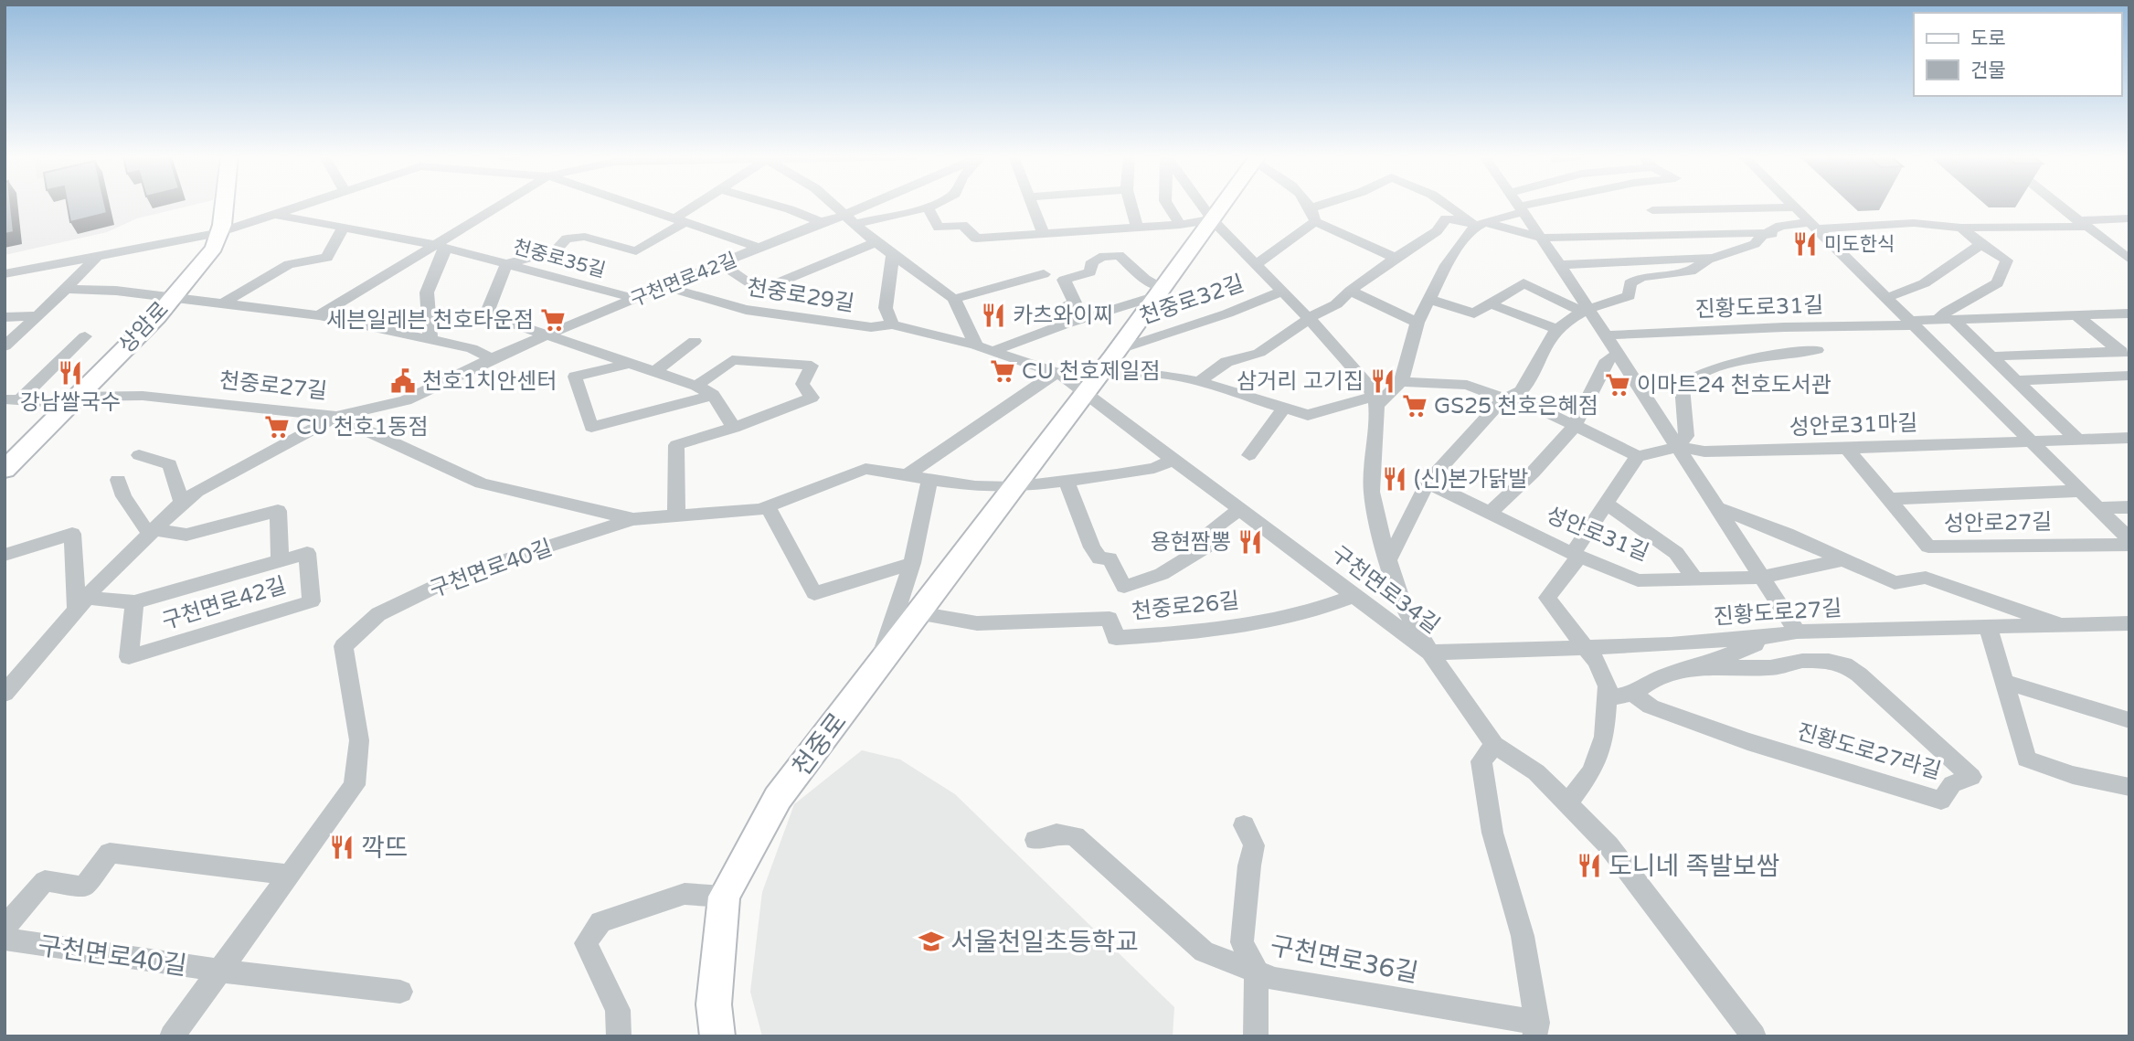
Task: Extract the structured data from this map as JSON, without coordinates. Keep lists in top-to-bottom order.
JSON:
{
  "streets": {
    "street": [
      "천중로35길",
      "구천면로42길",
      "천중로29길",
      "천중로32길",
      "진황도로31길",
      "상암로",
      "천중로27길",
      "성안로31마길",
      "성안로27길",
      "성안로31길",
      "구천면로40길",
      "구천면로34길",
      "천중로26길",
      "진황도로27길",
      "천중로",
      "진황도로27라길",
      "구천면로36길"
    ]
  },
  "crossings": [
    ["천중로35길", "구천면로42길"],
    ["천중로35길", "상암로"],
    ["구천면로42길", "천중로29길"],
    ["구천면로42길", "천중로27길"],
    ["천중로29길", "구천면로34길"],
    ["천중로29길", "천중로"],
    ["천중로32길", "천중로"],
    ["진황도로31길", "성안로27길"],
    ["상암로", "천중로27길"],
    ["천중로27길", "구천면로40길"],
    ["천중로27길", "천중로"],
    ["성안로31마길", "성안로27길"],
    ["구천면로34길", "천중로26길"],
    ["구천면로34길", "진황도로27길"],
    ["구천면로34길", "천중로"],
    ["구천면로34길", "구천면로36길"],
    ["천중로26길", "천중로"],
    ["진황도로27길", "진황도로27라길"]
  ],
  "places": {
    "restaurant": [
      "미도한식",
      "카츠와이찌",
      "강남쌀국수",
      "삼거리 고기집",
      "(신)본가닭발",
      "용현짬뽕",
      "깍뜨",
      "도니네 족발보쌈"
    ],
    "supermarket": [
      "세븐일레븐 천호타운점",
      "CU 천호제일점",
      "이마트24 천호도서관",
      "GS25 천호은혜점",
      "CU 천호1동점"
    ],
    "public building": ["천호1치안센터"],
    "school or university": ["서울천일초등학교"]
  },
  "legend": ["도로", "건물"]
}
